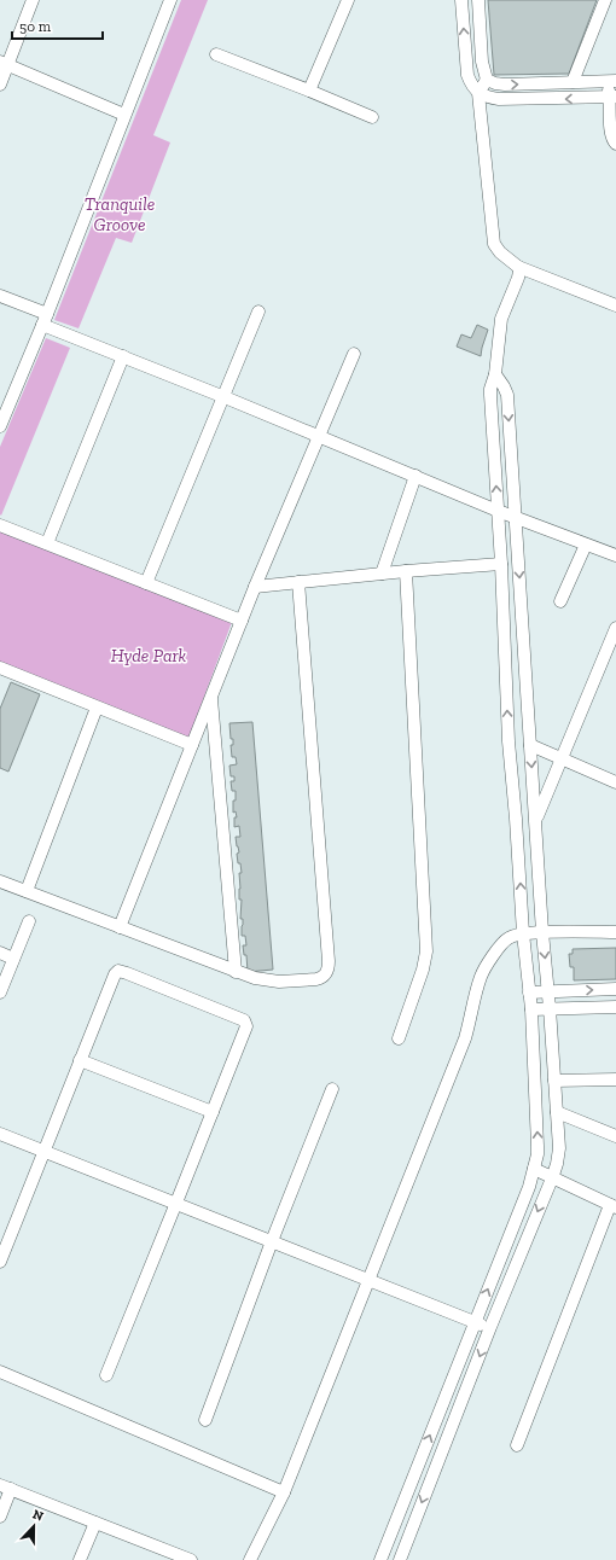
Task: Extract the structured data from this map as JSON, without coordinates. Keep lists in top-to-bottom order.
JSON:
{
  "parks": ["Tranquile Groove", "Hyde Park"],
  "scale_bar": "50 m",
  "north": "top"
}
